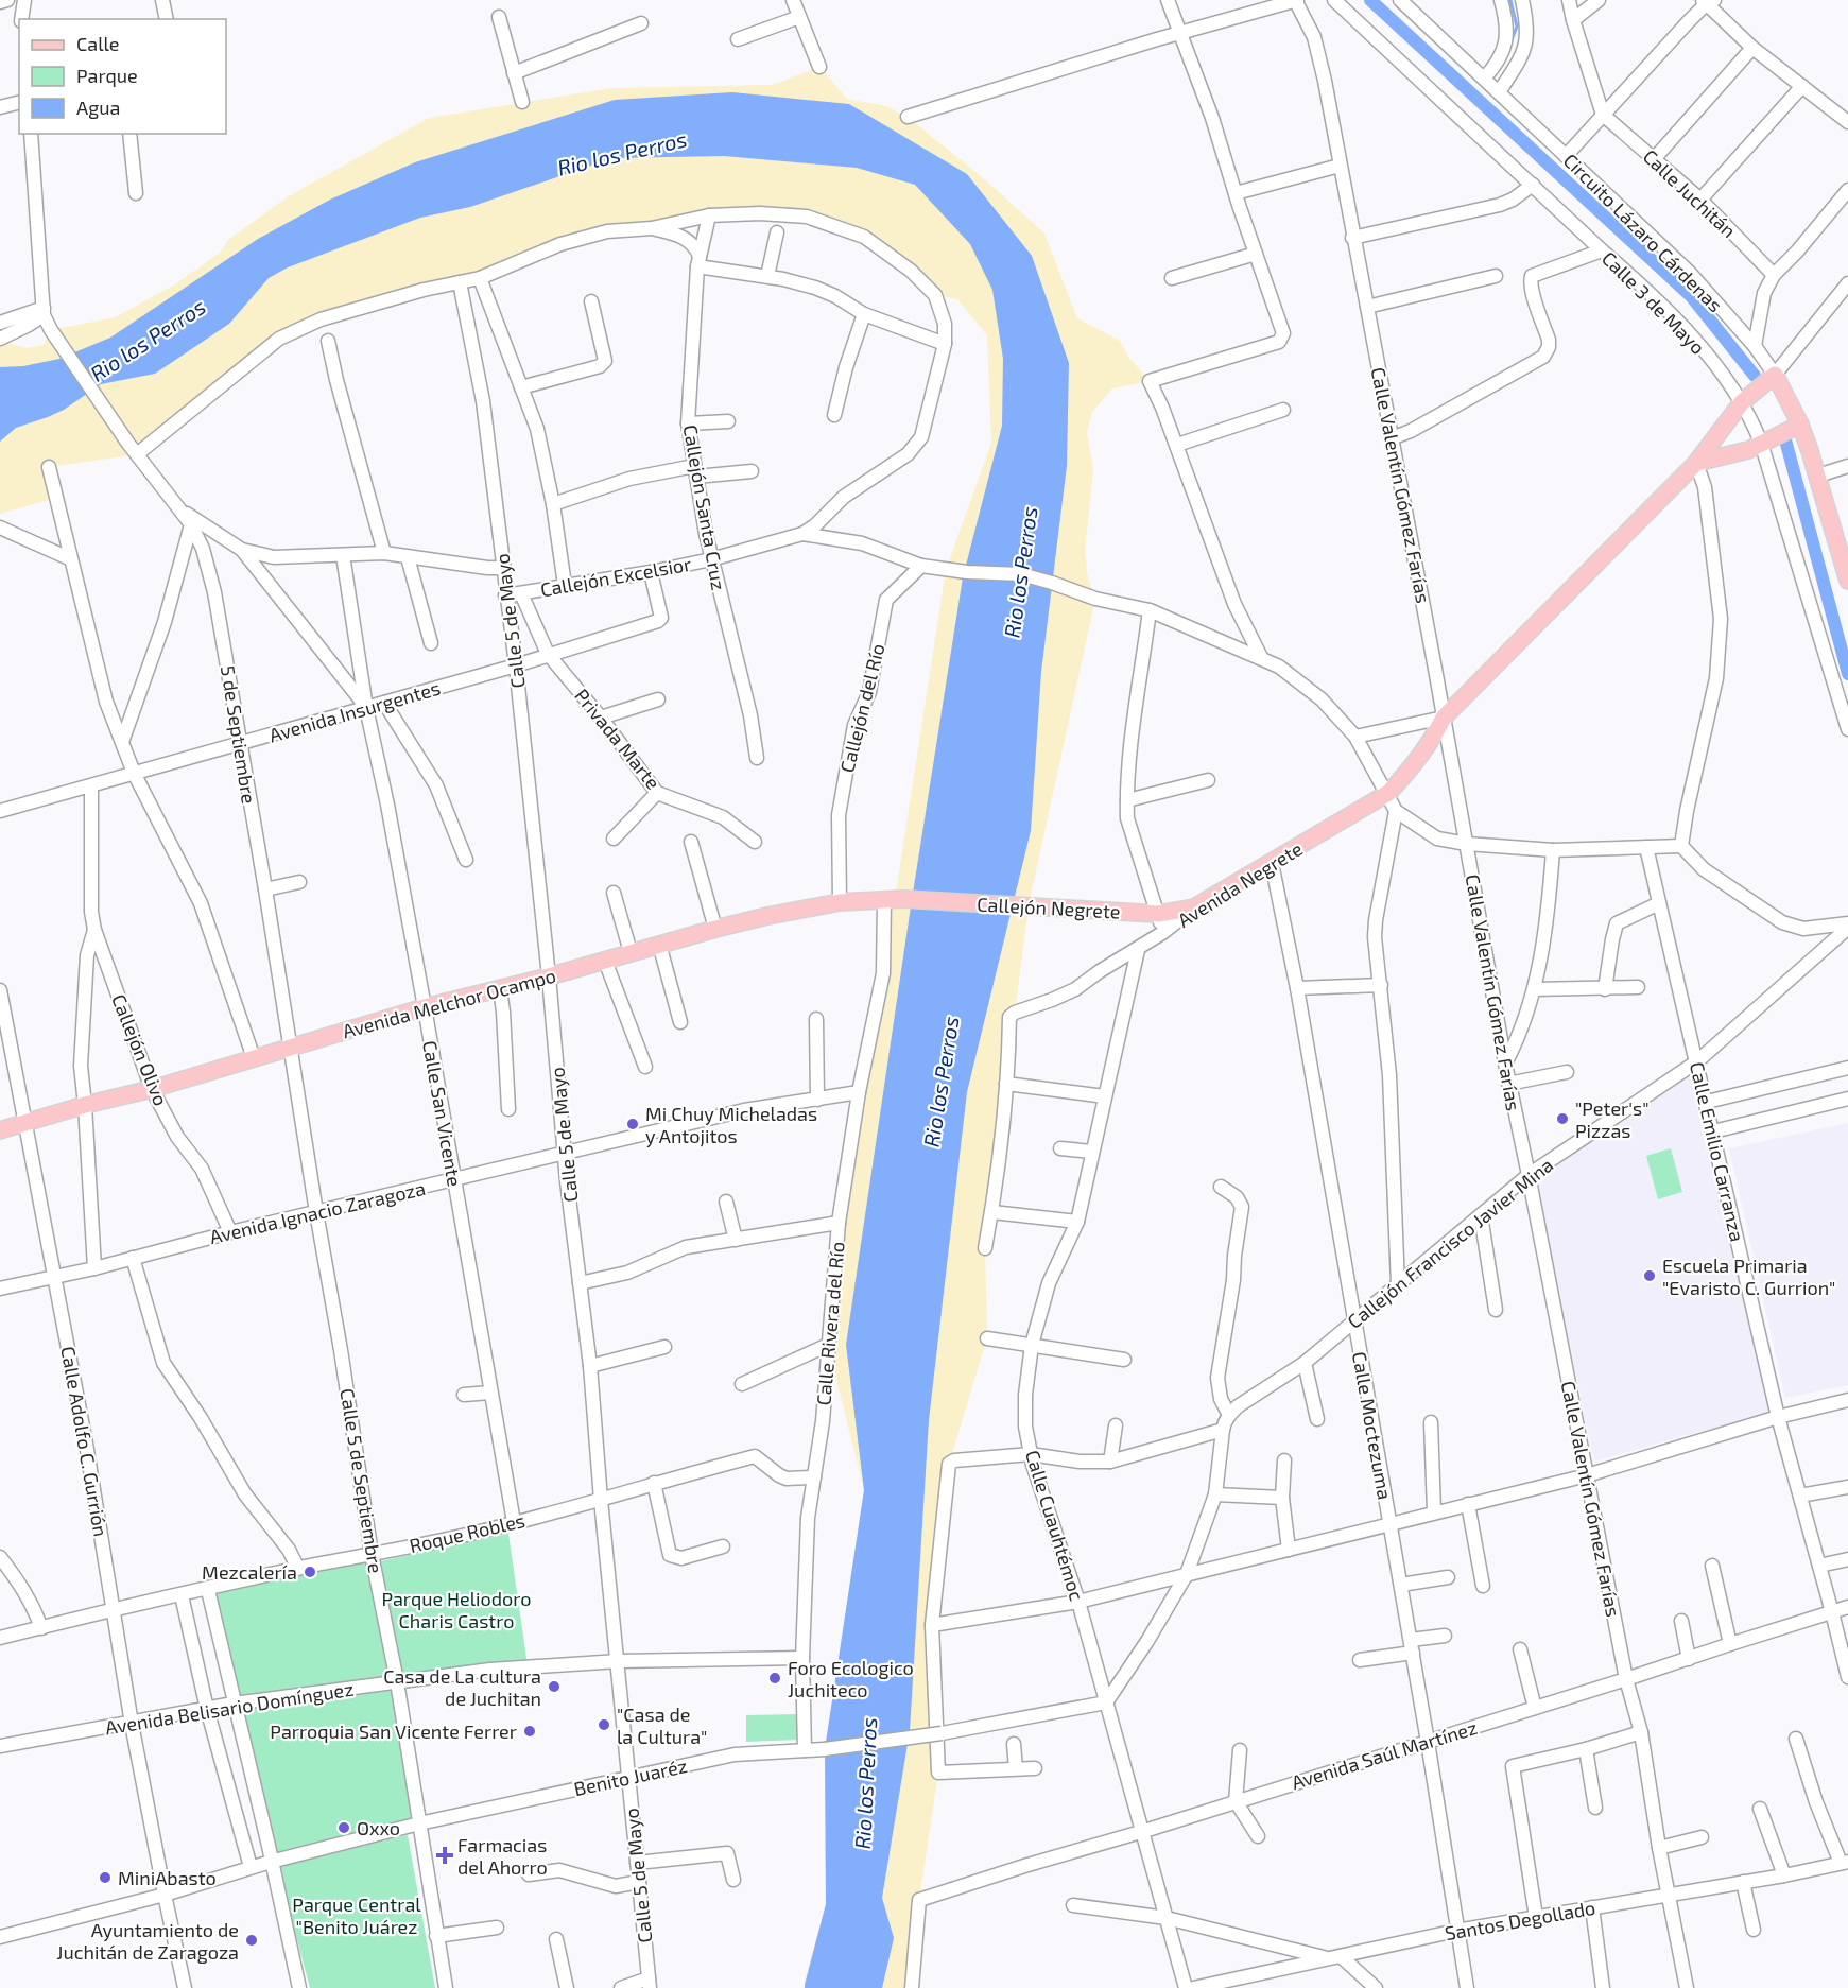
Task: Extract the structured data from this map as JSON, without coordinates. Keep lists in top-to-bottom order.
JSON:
{
  "streets": {
    "main road": [
      "Circuito Lázaro Cárdenas",
      "Avenida Negrete",
      "Callejón Negrete",
      "Avenida Melchor Ocampo"
    ],
    "street": [
      "Calle Juchitán",
      "Calle 3 de Mayo",
      "Calle Valentín Gómez Farías",
      "Callejón Santa Cruz",
      "Callejón Excelsior",
      "Calle 5 de Mayo",
      "Callejón del Río",
      "Avenida Insurgentes",
      "5 de Septiembre",
      "Privada Marte",
      "Callejón Olivo",
      "Calle San Vicente",
      "Calle Emilio Carranza",
      "Avenida Ignacio Zaragoza",
      "Callejón Francisco Javier Mina",
      "Calle Rivera del Río",
      "Calle Moctezuma",
      "Calle Adolfo C. Gurrión",
      "Calle 5 de Septiembre",
      "Calle Cuauhtémoc",
      "Roque Robles",
      "Avenida Belisario Domínguez",
      "Avenida Saúl Martínez",
      "Benito Juaréz",
      "Santos Degollado"
    ]
  },
  "crossings": [
    ["Circuito Lázaro Cárdenas", "Avenida Negrete"],
    ["Calle 3 de Mayo", "Avenida Negrete"],
    ["Calle Valentín Gómez Farías", "Avenida Negrete"],
    ["Calle Valentín Gómez Farías", "Callejón Francisco Javier Mina"],
    ["Calle Valentín Gómez Farías", "Avenida Saúl Martínez"],
    ["Calle Valentín Gómez Farías", "Santos Degollado"],
    ["Callejón Santa Cruz", "Callejón Excelsior"],
    ["Callejón Excelsior", "Calle 5 de Mayo"],
    ["Callejón Excelsior", "Callejón del Río"],
    ["Callejón Excelsior", "Avenida Insurgentes"],
    ["Callejón Excelsior", "Privada Marte"],
    ["Callejón Excelsior", "Avenida Negrete"],
    ["Calle 5 de Mayo", "Avenida Insurgentes"],
    ["Calle 5 de Mayo", "Avenida Melchor Ocampo"],
    ["Calle 5 de Mayo", "Avenida Ignacio Zaragoza"],
    ["Calle 5 de Mayo", "Roque Robles"],
    ["Calle 5 de Mayo", "Avenida Belisario Domínguez"],
    ["Calle 5 de Mayo", "Benito Juaréz"],
    ["Callejón del Río", "Avenida Melchor Ocampo"],
    ["Avenida Insurgentes", "5 de Septiembre"],
    ["Avenida Insurgentes", "Privada Marte"],
    ["Avenida Insurgentes", "Calle San Vicente"],
    ["5 de Septiembre", "Avenida Melchor Ocampo"],
    ["5 de Septiembre", "Calle 5 de Septiembre"],
    ["Avenida Negrete", "Callejón Negrete"],
    ["Avenida Negrete", "Calle Moctezuma"],
    ["Avenida Negrete", "Calle Cuauhtémoc"],
    ["Callejón Negrete", "Avenida Melchor Ocampo"],
    ["Avenida Melchor Ocampo", "Callejón Olivo"],
    ["Avenida Melchor Ocampo", "Calle San Vicente"],
    ["Avenida Melchor Ocampo", "Calle Rivera del Río"],
    ["Avenida Melchor Ocampo", "Calle Adolfo C. Gurrión"],
    ["Avenida Melchor Ocampo", "Calle 5 de Septiembre"],
    ["Callejón Olivo", "Avenida Ignacio Zaragoza"],
    ["Calle San Vicente", "Avenida Ignacio Zaragoza"],
    ["Calle San Vicente", "Roque Robles"],
    ["Calle Emilio Carranza", "Callejón Francisco Javier Mina"],
    ["Calle Emilio Carranza", "Avenida Saúl Martínez"],
    ["Avenida Ignacio Zaragoza", "Calle Rivera del Río"],
    ["Avenida Ignacio Zaragoza", "Calle Adolfo C. Gurrión"],
    ["Avenida Ignacio Zaragoza", "Calle 5 de Septiembre"],
    ["Callejón Francisco Javier Mina", "Calle Moctezuma"],
    ["Calle Rivera del Río", "Roque Robles"],
    ["Calle Rivera del Río", "Avenida Belisario Domínguez"],
    ["Calle Rivera del Río", "Benito Juaréz"],
    ["Calle Moctezuma", "Avenida Saúl Martínez"],
    ["Calle Moctezuma", "Santos Degollado"],
    ["Calle Adolfo C. Gurrión", "Roque Robles"],
    ["Calle Adolfo C. Gurrión", "Avenida Belisario Domínguez"],
    ["Calle Adolfo C. Gurrión", "Benito Juaréz"],
    ["Calle 5 de Septiembre", "Roque Robles"],
    ["Calle 5 de Septiembre", "Avenida Belisario Domínguez"],
    ["Calle 5 de Septiembre", "Benito Juaréz"],
    ["Calle Cuauhtémoc", "Avenida Saúl Martínez"],
    ["Calle Cuauhtémoc", "Benito Juaréz"]
  ],
  "water": ["Rio los Perros"],
  "parks": ["Parque Heliodoro Charis Castro", "Parque Central \"Benito Juárez"],
  "places": {
    "other": [
      "\"Peter's\" Pizzas",
      "Mi Chuy Micheladas y Antojitos",
      "Escuela Primaria \"Evaristo C. Gurrion\"",
      "Mezcalería",
      "Foro Ecologico Juchiteco",
      "Casa de La cultura de Juchitan",
      "\"Casa de la Cultura\"",
      "Parroquia San Vicente Ferrer",
      "Oxxo",
      "MiniAbasto",
      "Ayuntamiento de Juchitán de Zaragoza"
    ],
    "health": ["Farmacias del Ahorro"]
  },
  "legend": ["Calle", "Parque", "Agua"]
}
